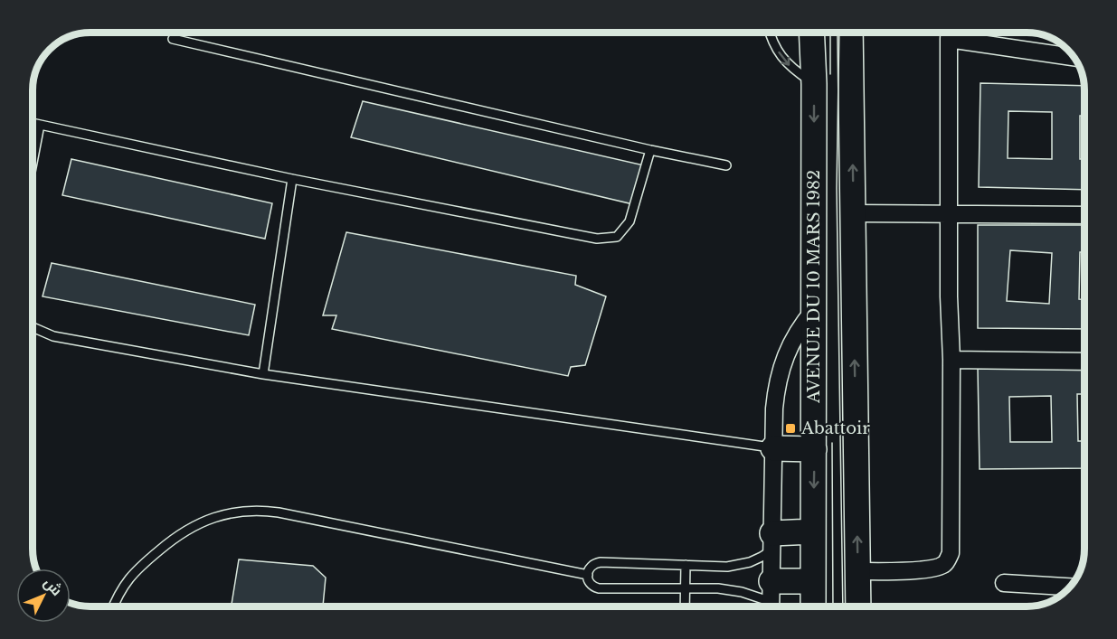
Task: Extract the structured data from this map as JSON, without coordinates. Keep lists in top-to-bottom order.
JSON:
{
  "streets": {
    "main road": ["AVENUE DU 10 MARS 1982"]
  },
  "places": {
    "transit": ["Abattoir"]
  },
  "north": "top right"
}
